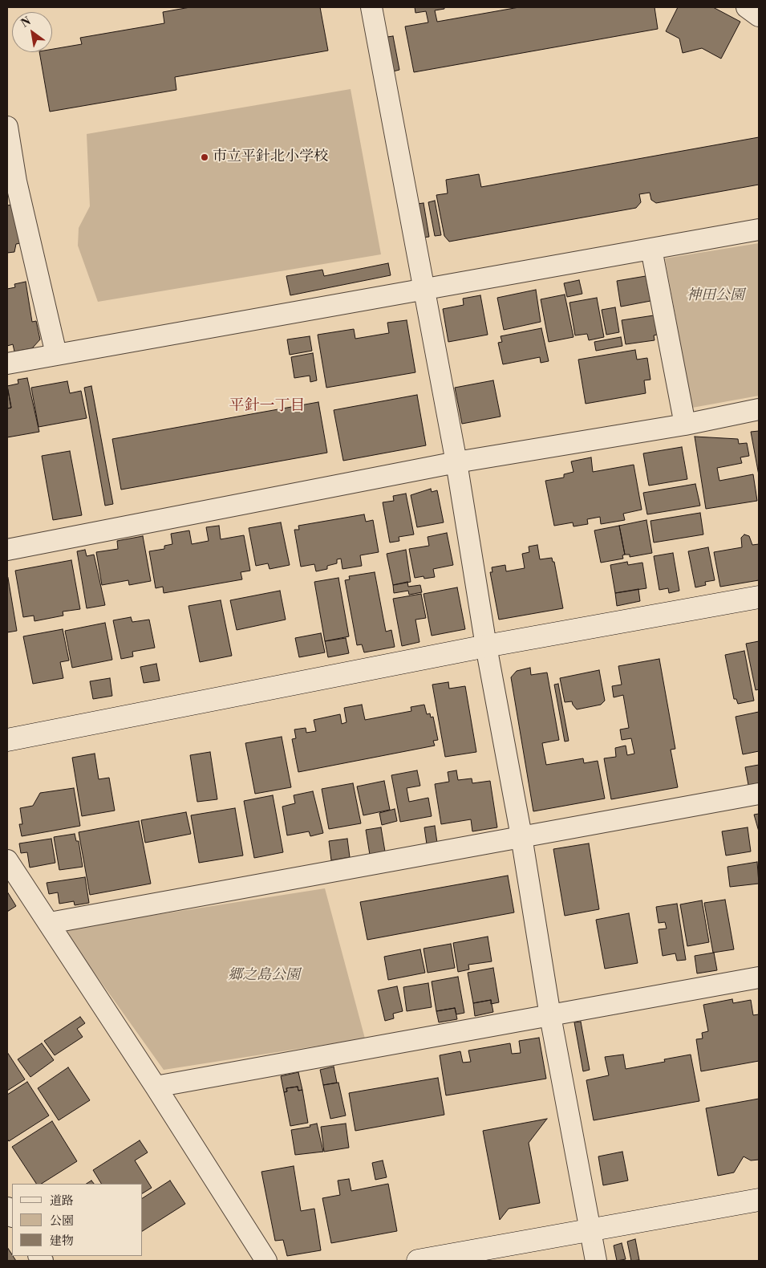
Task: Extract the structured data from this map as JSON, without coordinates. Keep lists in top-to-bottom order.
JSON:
{
  "districts": ["平針一丁目"],
  "parks": ["神田公園", "郷之島公園"],
  "places": ["市立平針北小学校"],
  "legend": ["道路", "公園", "建物"],
  "north": "top left"
}
